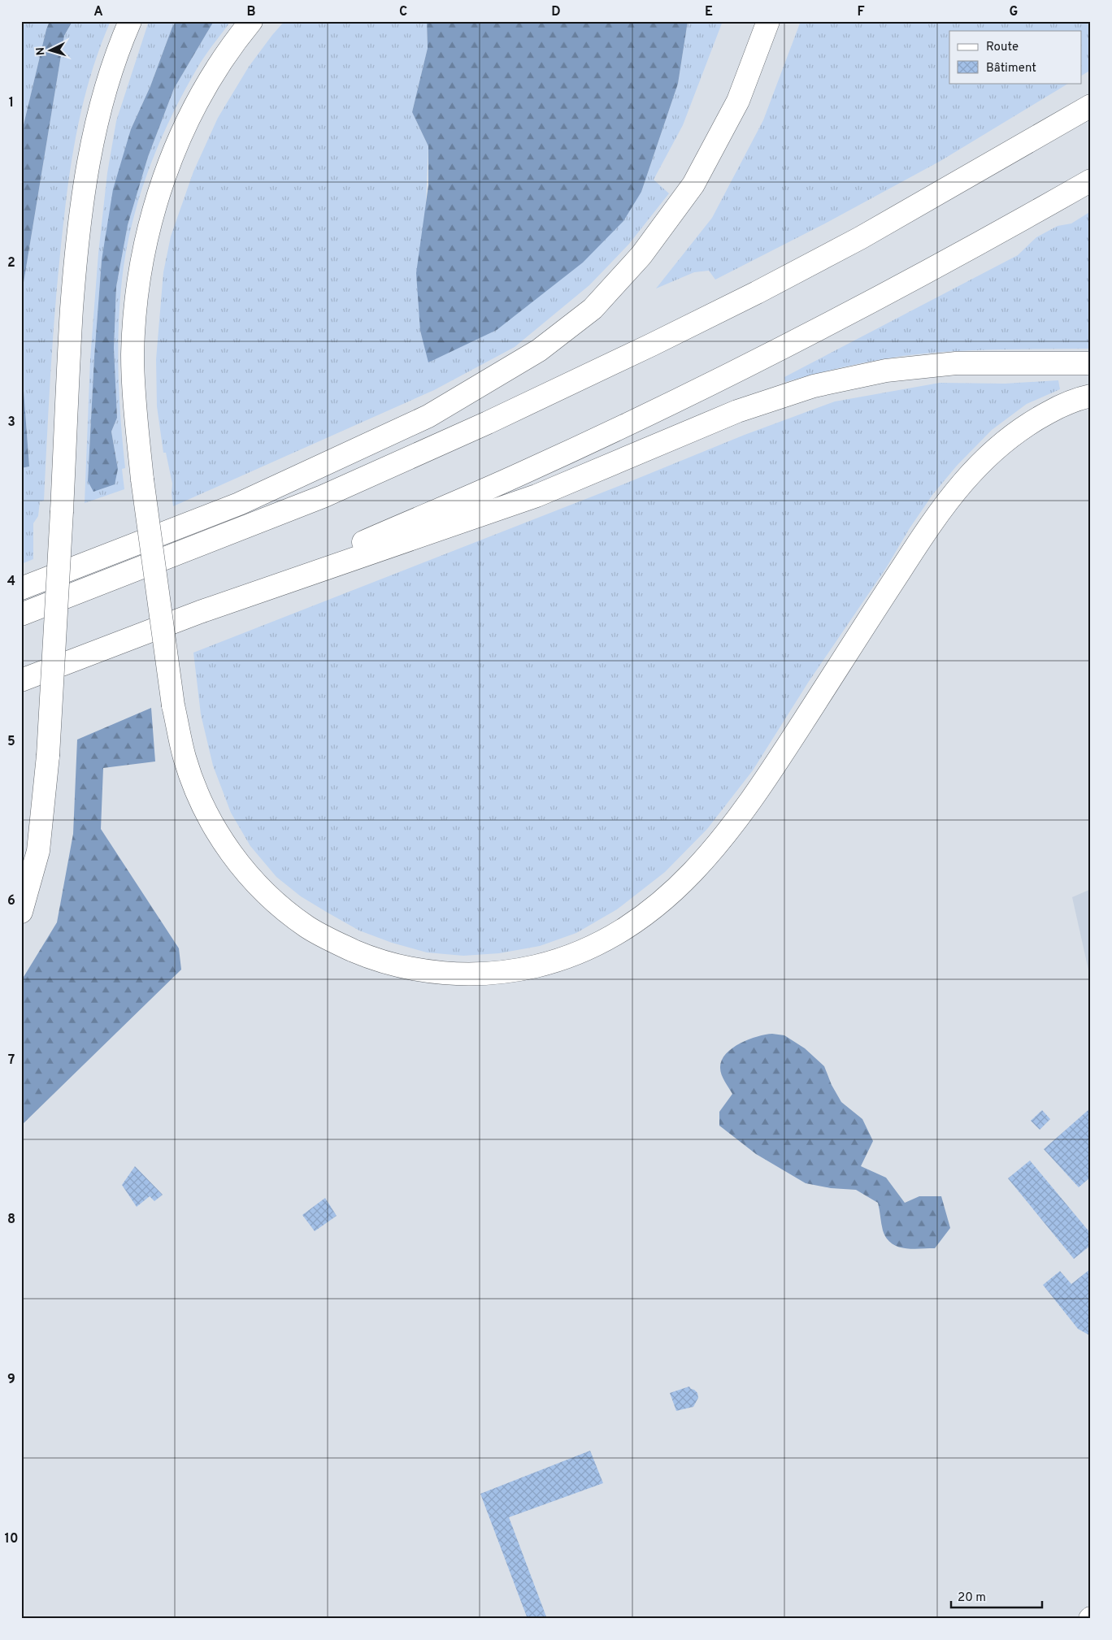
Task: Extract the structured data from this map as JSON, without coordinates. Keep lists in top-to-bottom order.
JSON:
{
  "legend": ["Route", "Bâtiment"],
  "scale_bar": "20 m",
  "north": "left",
  "grid": {
    "columns": [
      "A",
      "B",
      "C",
      "D",
      "E",
      "F",
      "G"
    ],
    "rows": [
      "1",
      "2",
      "3",
      "4",
      "5",
      "6",
      "7",
      "8",
      "9",
      "10"
    ]
  }
}
